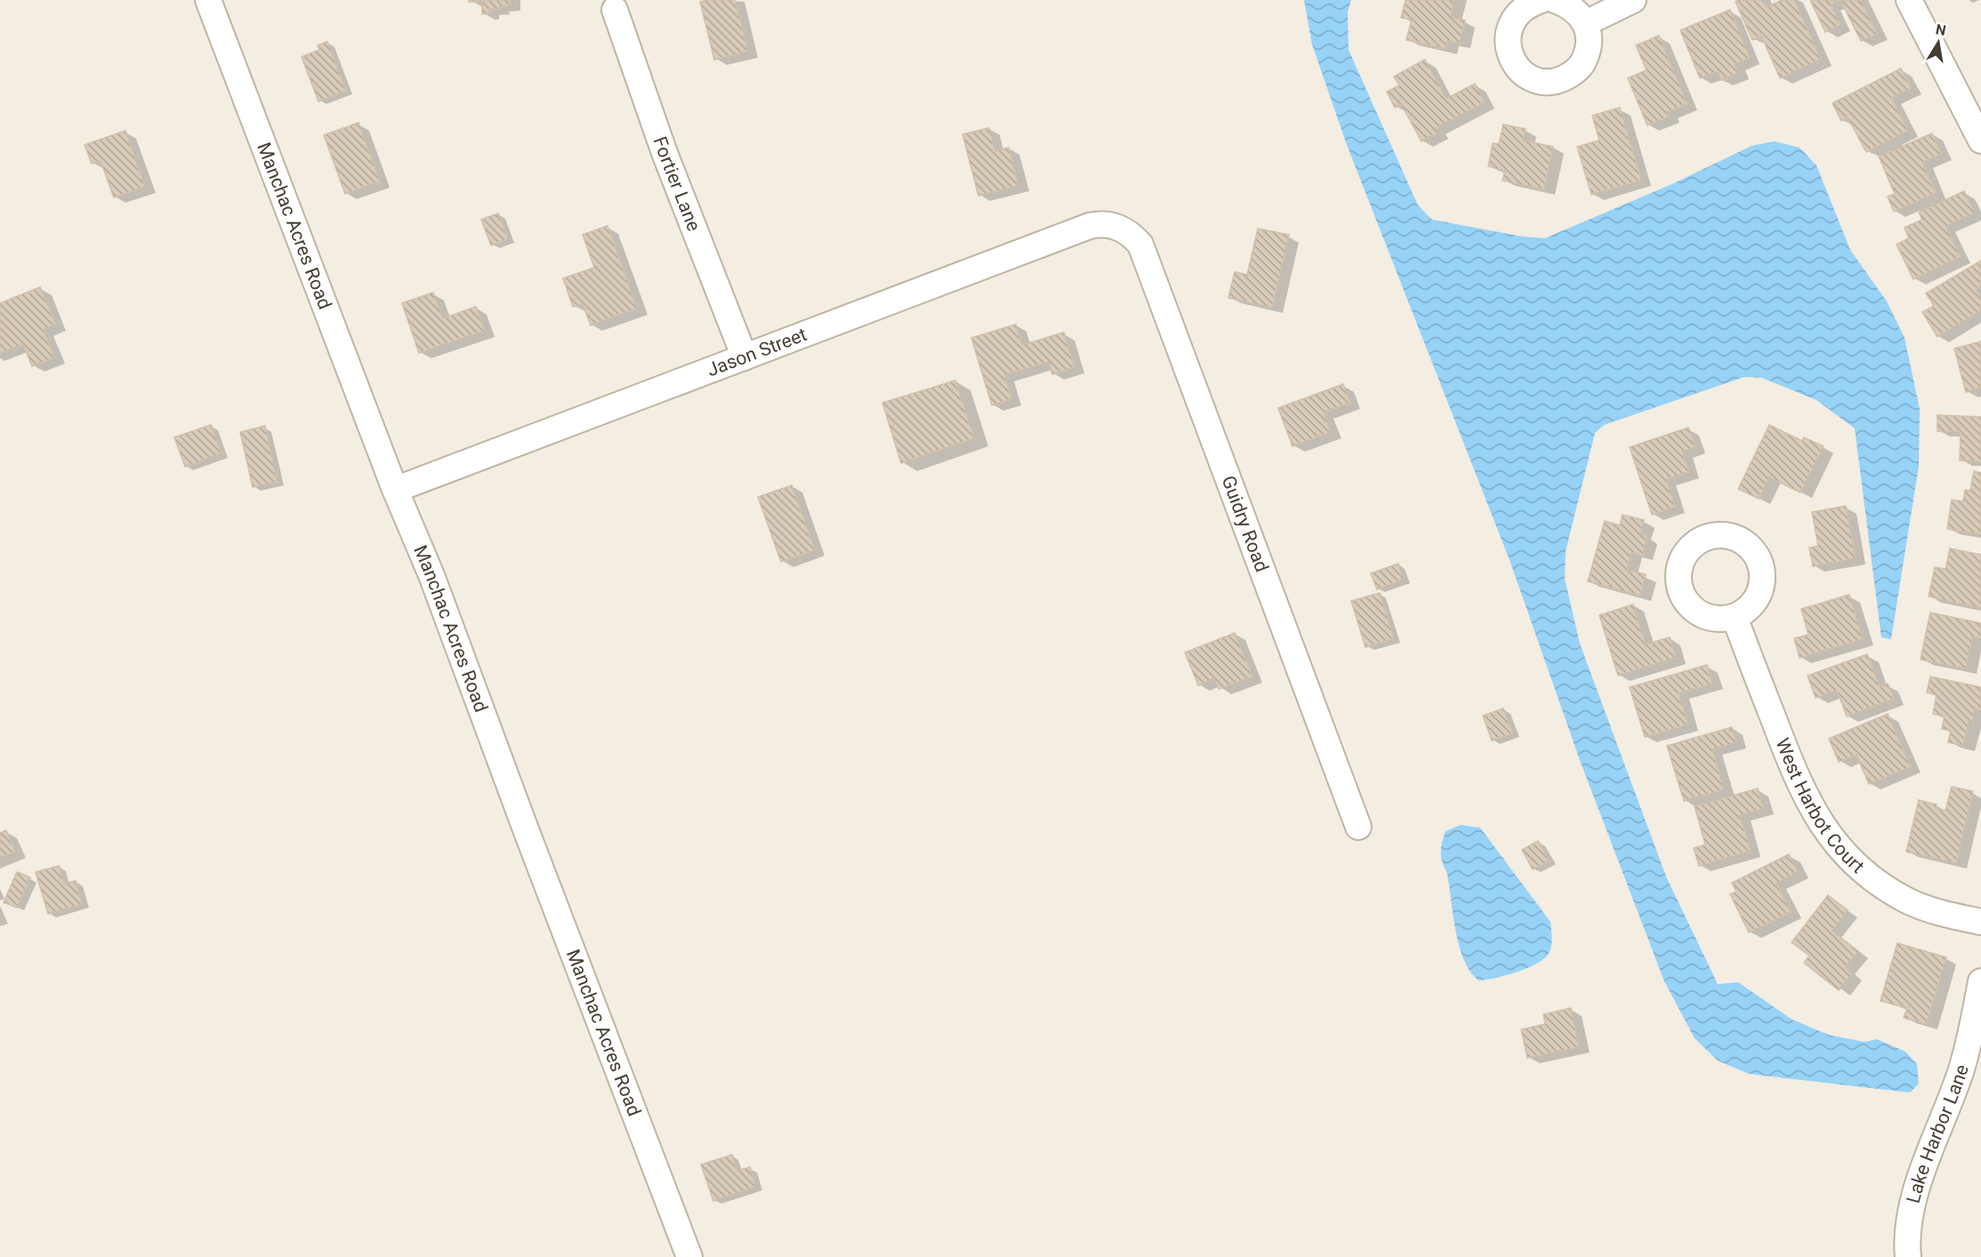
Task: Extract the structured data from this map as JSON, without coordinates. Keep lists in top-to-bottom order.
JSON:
{
  "streets": {
    "street": [
      "Fortier Lane",
      "Manchac Acres Road",
      "Jason Street",
      "Guidry Road",
      "West Harbot Court",
      "Lake Harbor Lane"
    ]
  },
  "crossings": [
    ["Fortier Lane", "Jason Street"],
    ["Manchac Acres Road", "Jason Street"],
    ["Jason Street", "Guidry Road"]
  ],
  "north": "top"
}
